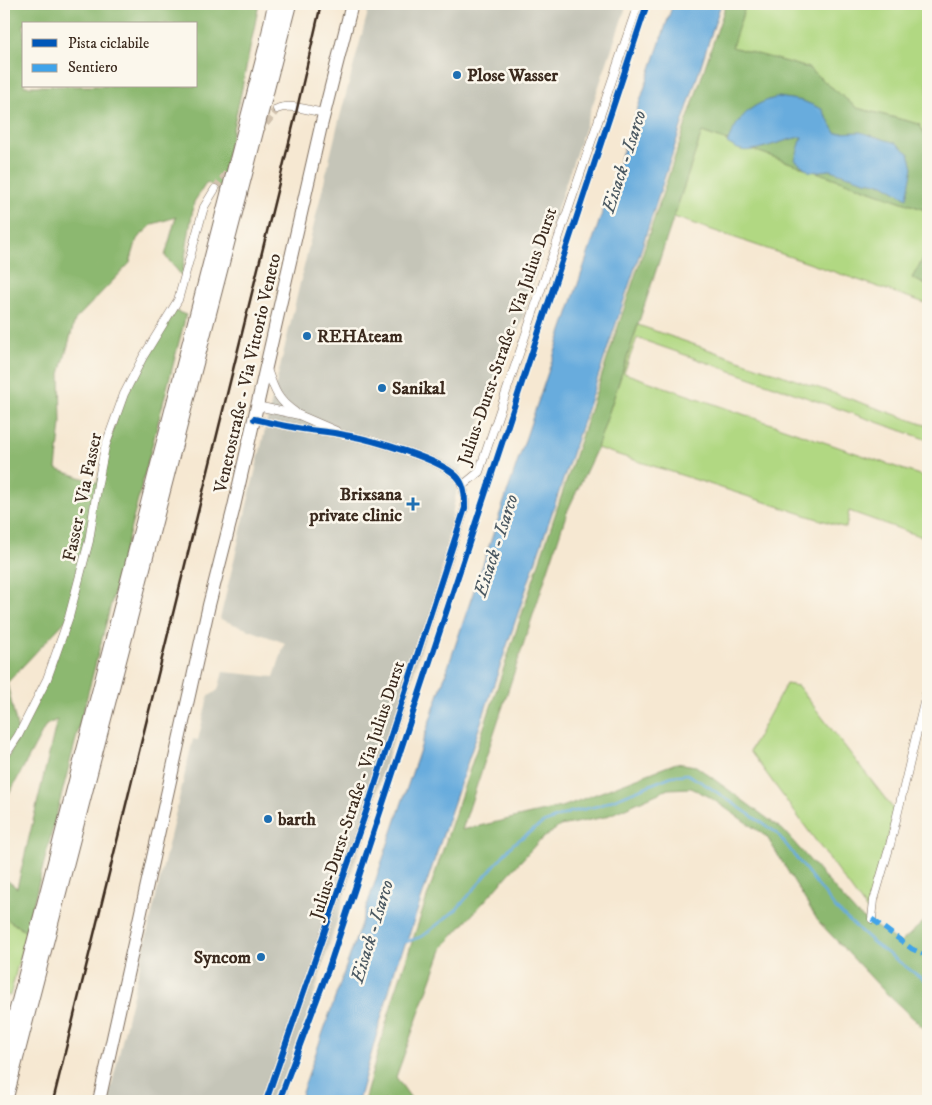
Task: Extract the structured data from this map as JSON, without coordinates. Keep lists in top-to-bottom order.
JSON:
{
  "streets": {
    "main road": ["Venetostraße - Via Vittorio Veneto"],
    "street": ["Julius-Durst-Straße - Via Julius Durst", "Fasser - Via Fasser"]
  },
  "water": ["Eisack - Isarco"],
  "places": {
    "other": [
      "Plose Wasser",
      "REHAteam",
      "Sanikal",
      "barth",
      "Syncom"
    ],
    "health": ["Brixsana private clinic"]
  },
  "legend": ["Pista ciclabile", "Sentiero"]
}
